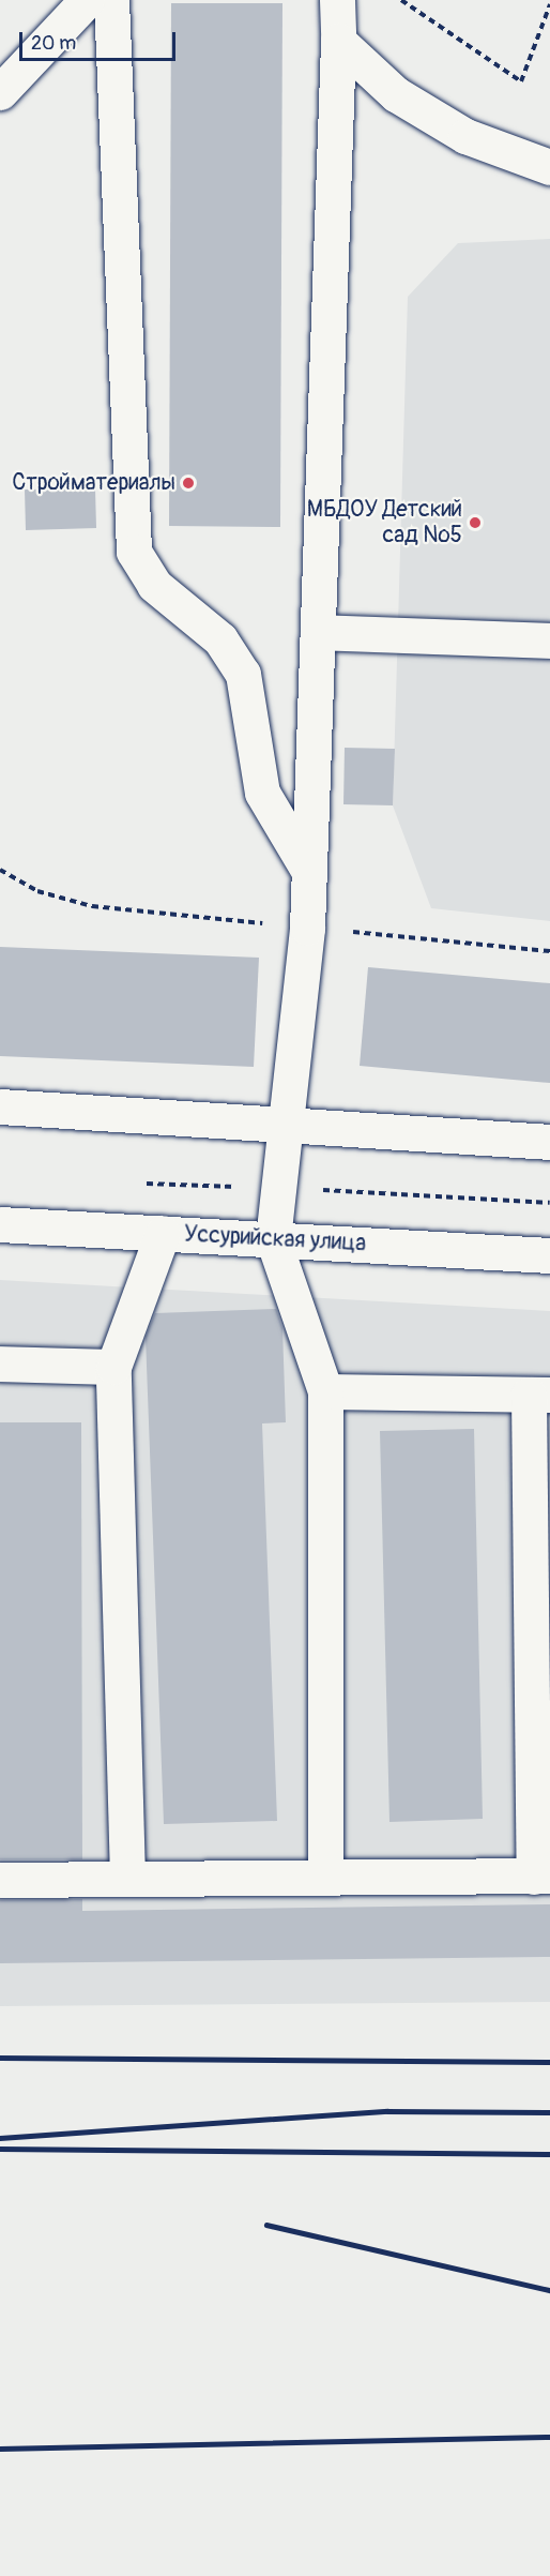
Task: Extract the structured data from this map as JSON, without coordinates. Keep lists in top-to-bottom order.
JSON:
{
  "streets": {
    "lane": ["Уссурийская улица"]
  },
  "places": ["Стройматериалы", "МБДОУ Детский сад №5"],
  "scale_bar": "20 m"
}
